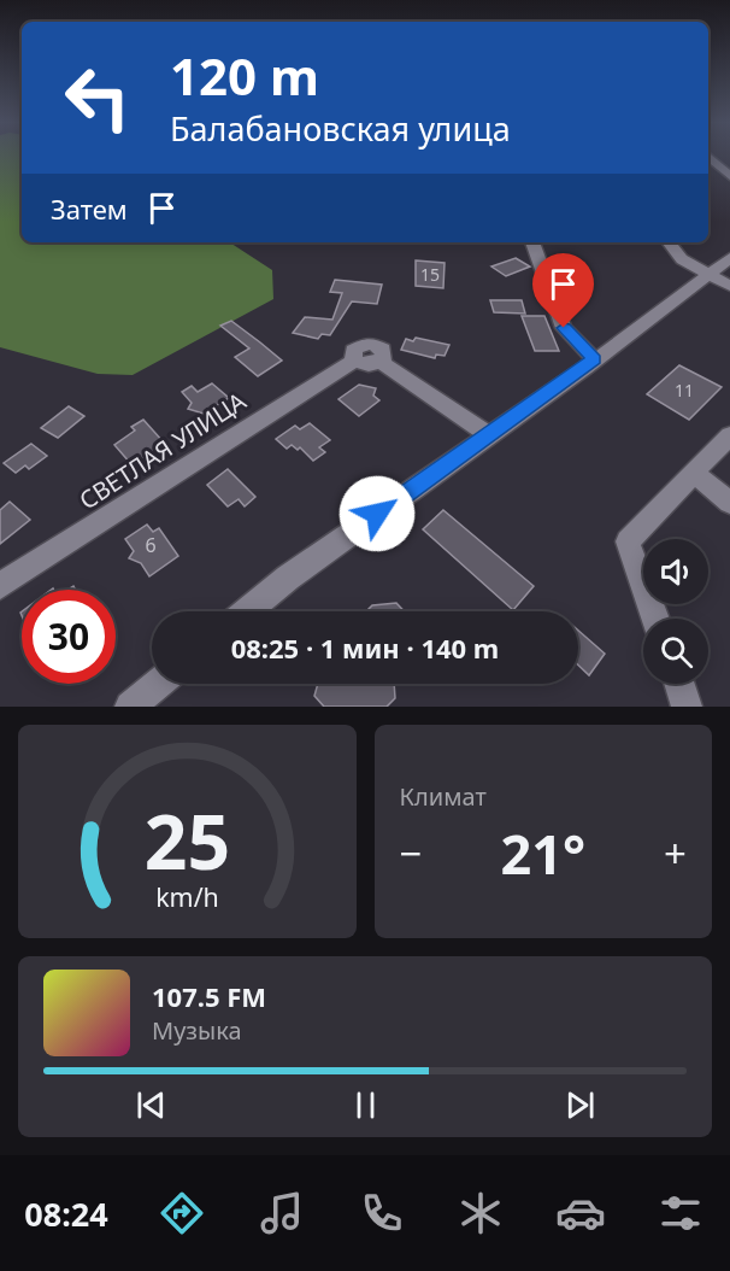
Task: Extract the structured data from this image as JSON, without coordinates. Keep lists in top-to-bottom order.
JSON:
{
  "streets": {
    "street": ["СВЕТЛАЯ УЛИЦА"]
  },
  "house_numbers": ["15", "11", "6"],
  "page": {
    "turn": ["120 m", "Балабановская улица"],
    "then": "Затем",
    "limit": "30",
    "trip": "08:25 · 1 мин · 140 m",
    "tile": "Климат",
    "heat": ["−", "21°", "+"],
    "song": ["107.5 FM", "Музыка"],
    "tabs": "08:24",
    "gauge": ["25", "km/h"]
  }
}
